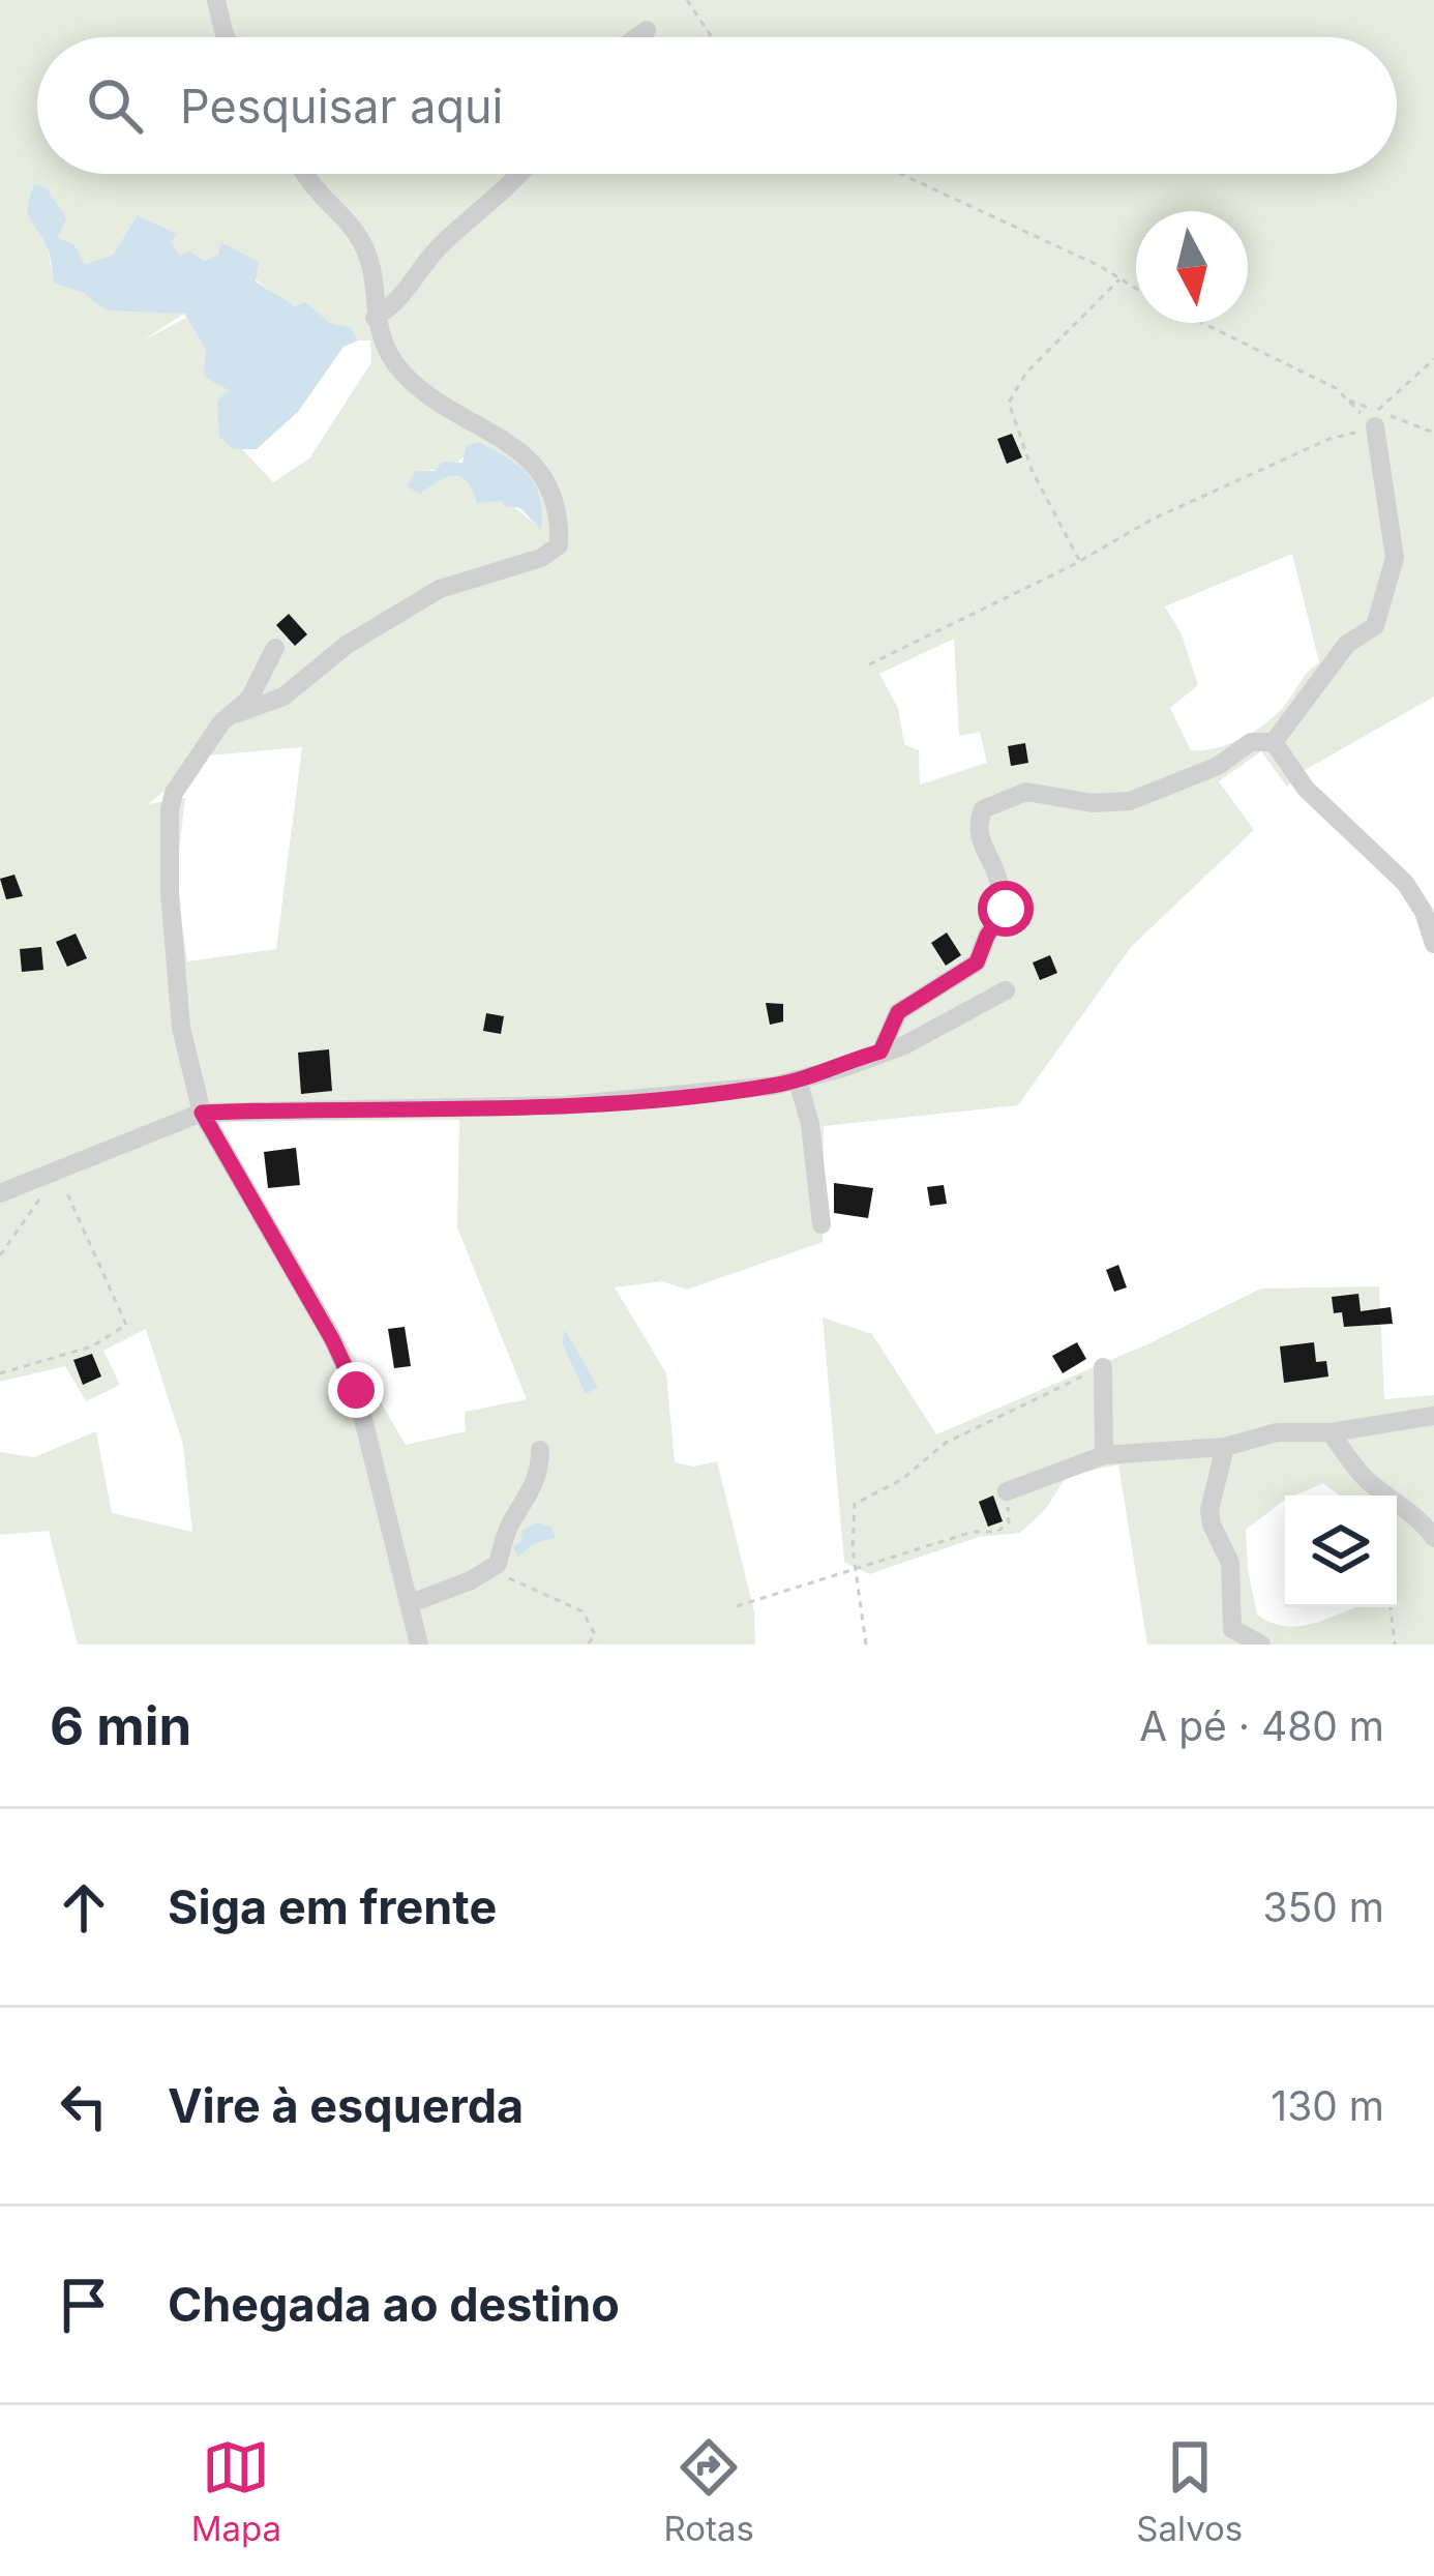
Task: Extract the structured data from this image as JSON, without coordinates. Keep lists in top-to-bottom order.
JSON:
{
  "north": "bottom",
  "page": {
    "search": "Pesquisar aqui",
    "heading": ["6 min", "A pé · 480 m"],
    "list": [
      ["Siga em frente", "350 m"],
      ["Vire à esquerda", "130 m"],
      "Chegada ao destino"
    ],
    "nav": ["Mapa", "Rotas", "Salvos"]
  }
}
